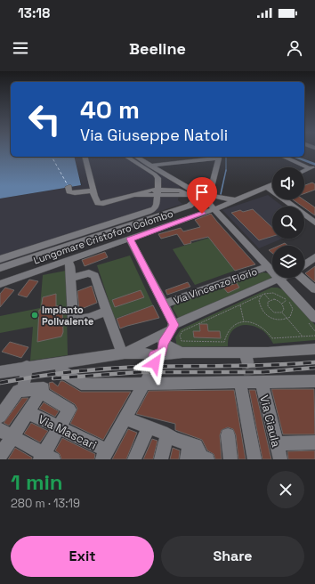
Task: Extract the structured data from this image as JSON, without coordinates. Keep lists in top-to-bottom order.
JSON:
{
  "streets": {
    "street": [
      "Lungomare Cristoforo Colombo",
      "Via Vincenzo Florio",
      "Via Ciaula",
      "Via Mascari"
    ]
  },
  "places": ["Impianto Polivalente"],
  "page": {
    "status": "13:18",
    "header": "Beeline",
    "turn": ["40 m", "Via Giuseppe Natoli"],
    "heading": ["1 min", "280 m · 13:19"],
    "buttons": ["Exit", "Share"]
  }
}
